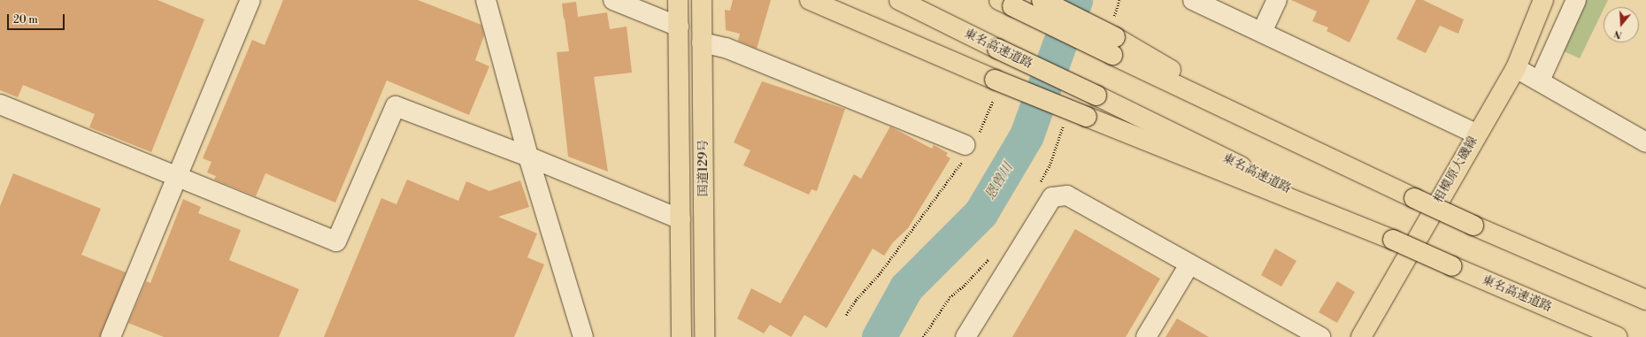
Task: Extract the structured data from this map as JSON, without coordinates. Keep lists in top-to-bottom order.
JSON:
{
  "streets": {
    "main road": ["東名高速道路", "国道129号", "相模原大磯線"]
  },
  "water": ["恩曽川"],
  "scale_bar": "20 m",
  "north": "bottom"
}
